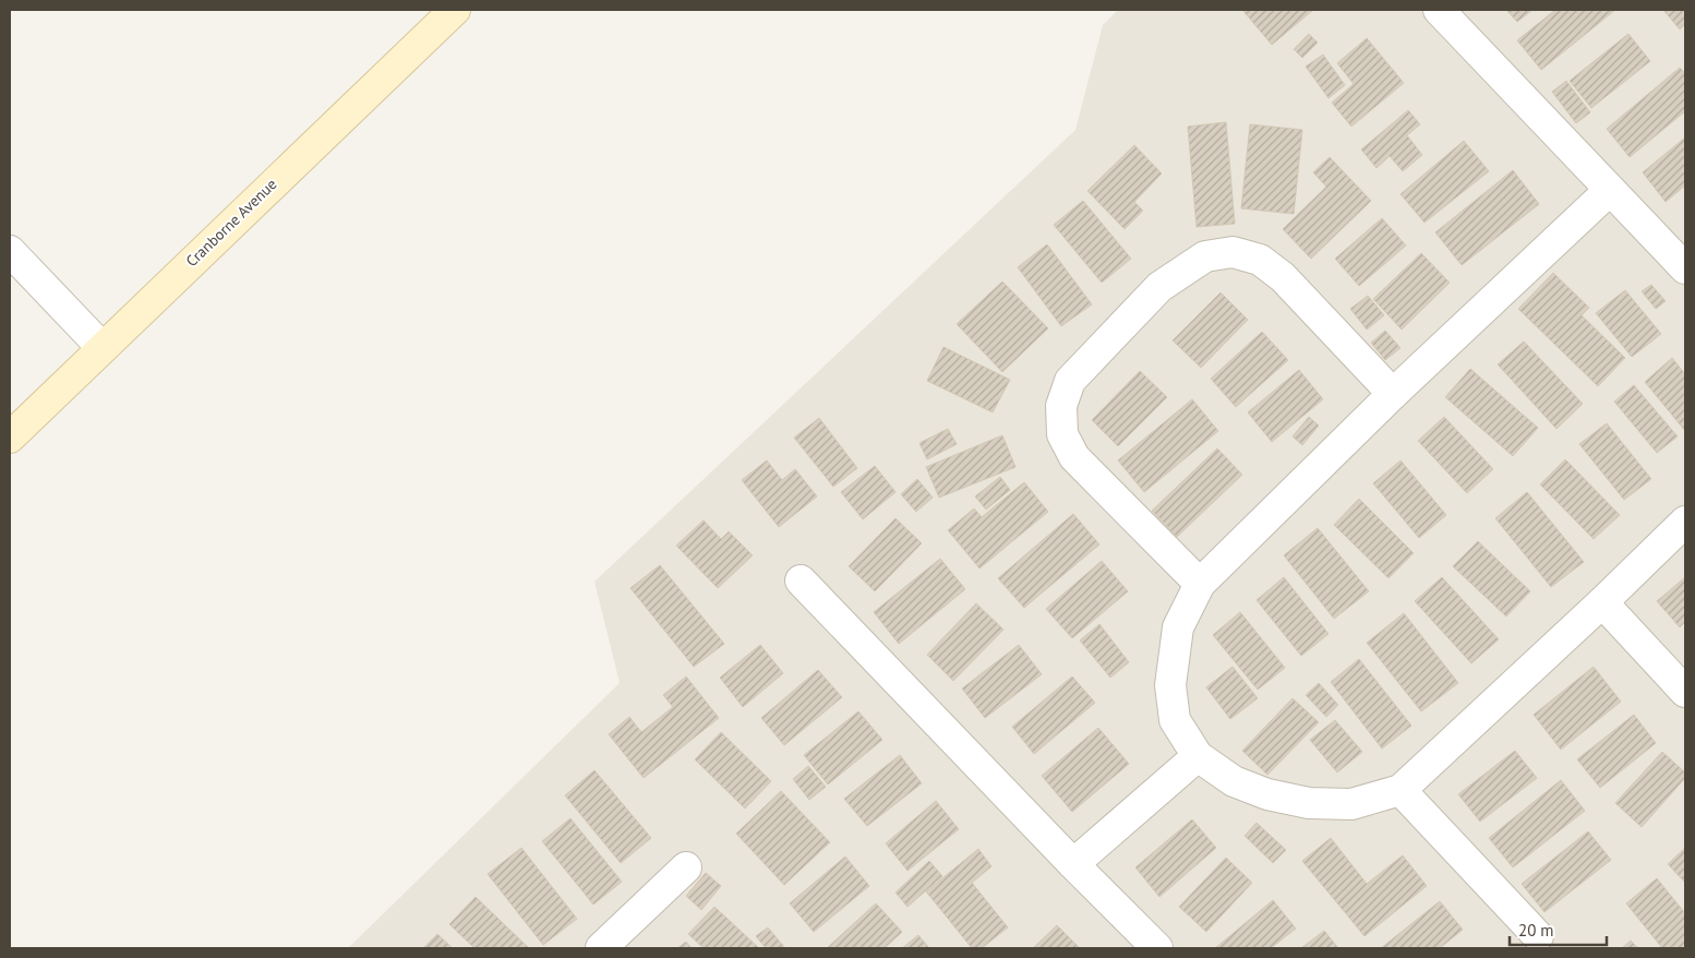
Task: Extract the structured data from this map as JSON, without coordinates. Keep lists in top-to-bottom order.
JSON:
{
  "streets": {
    "street": ["Cranborne Avenue"]
  },
  "scale_bar": "20 m"
}
